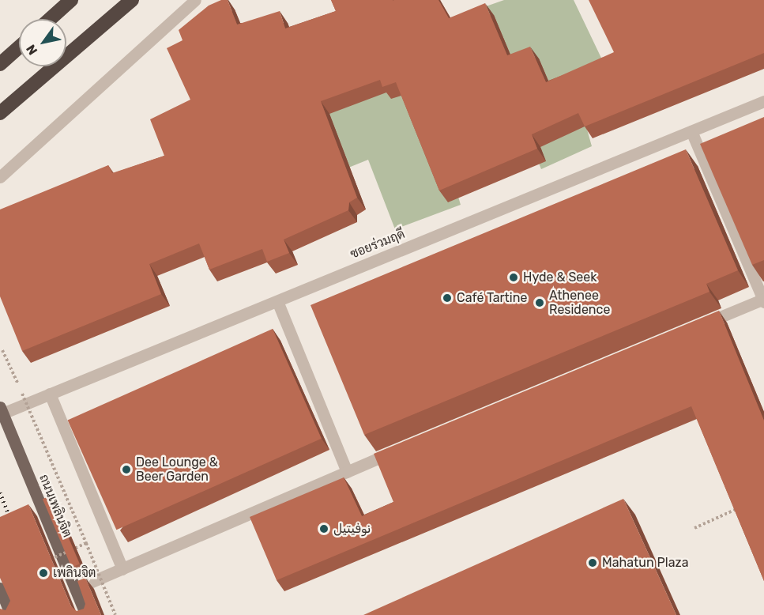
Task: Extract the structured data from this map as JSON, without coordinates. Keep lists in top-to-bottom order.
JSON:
{
  "streets": {
    "main road": ["ถนนเพลินจิต"],
    "street": ["ซอยร่วมฤดี"]
  },
  "crossings": [
    ["ซอยร่วมฤดี", "ถนนเพลินจิต"]
  ],
  "places": [
    "Hyde & Seek",
    "Café Tartine",
    "Athenee Residence",
    "Dee Lounge & Beer Garden",
    "نوفيتيل",
    "Mahatun Plaza",
    "เพลินจิต"
  ],
  "north": "bottom left"
}
